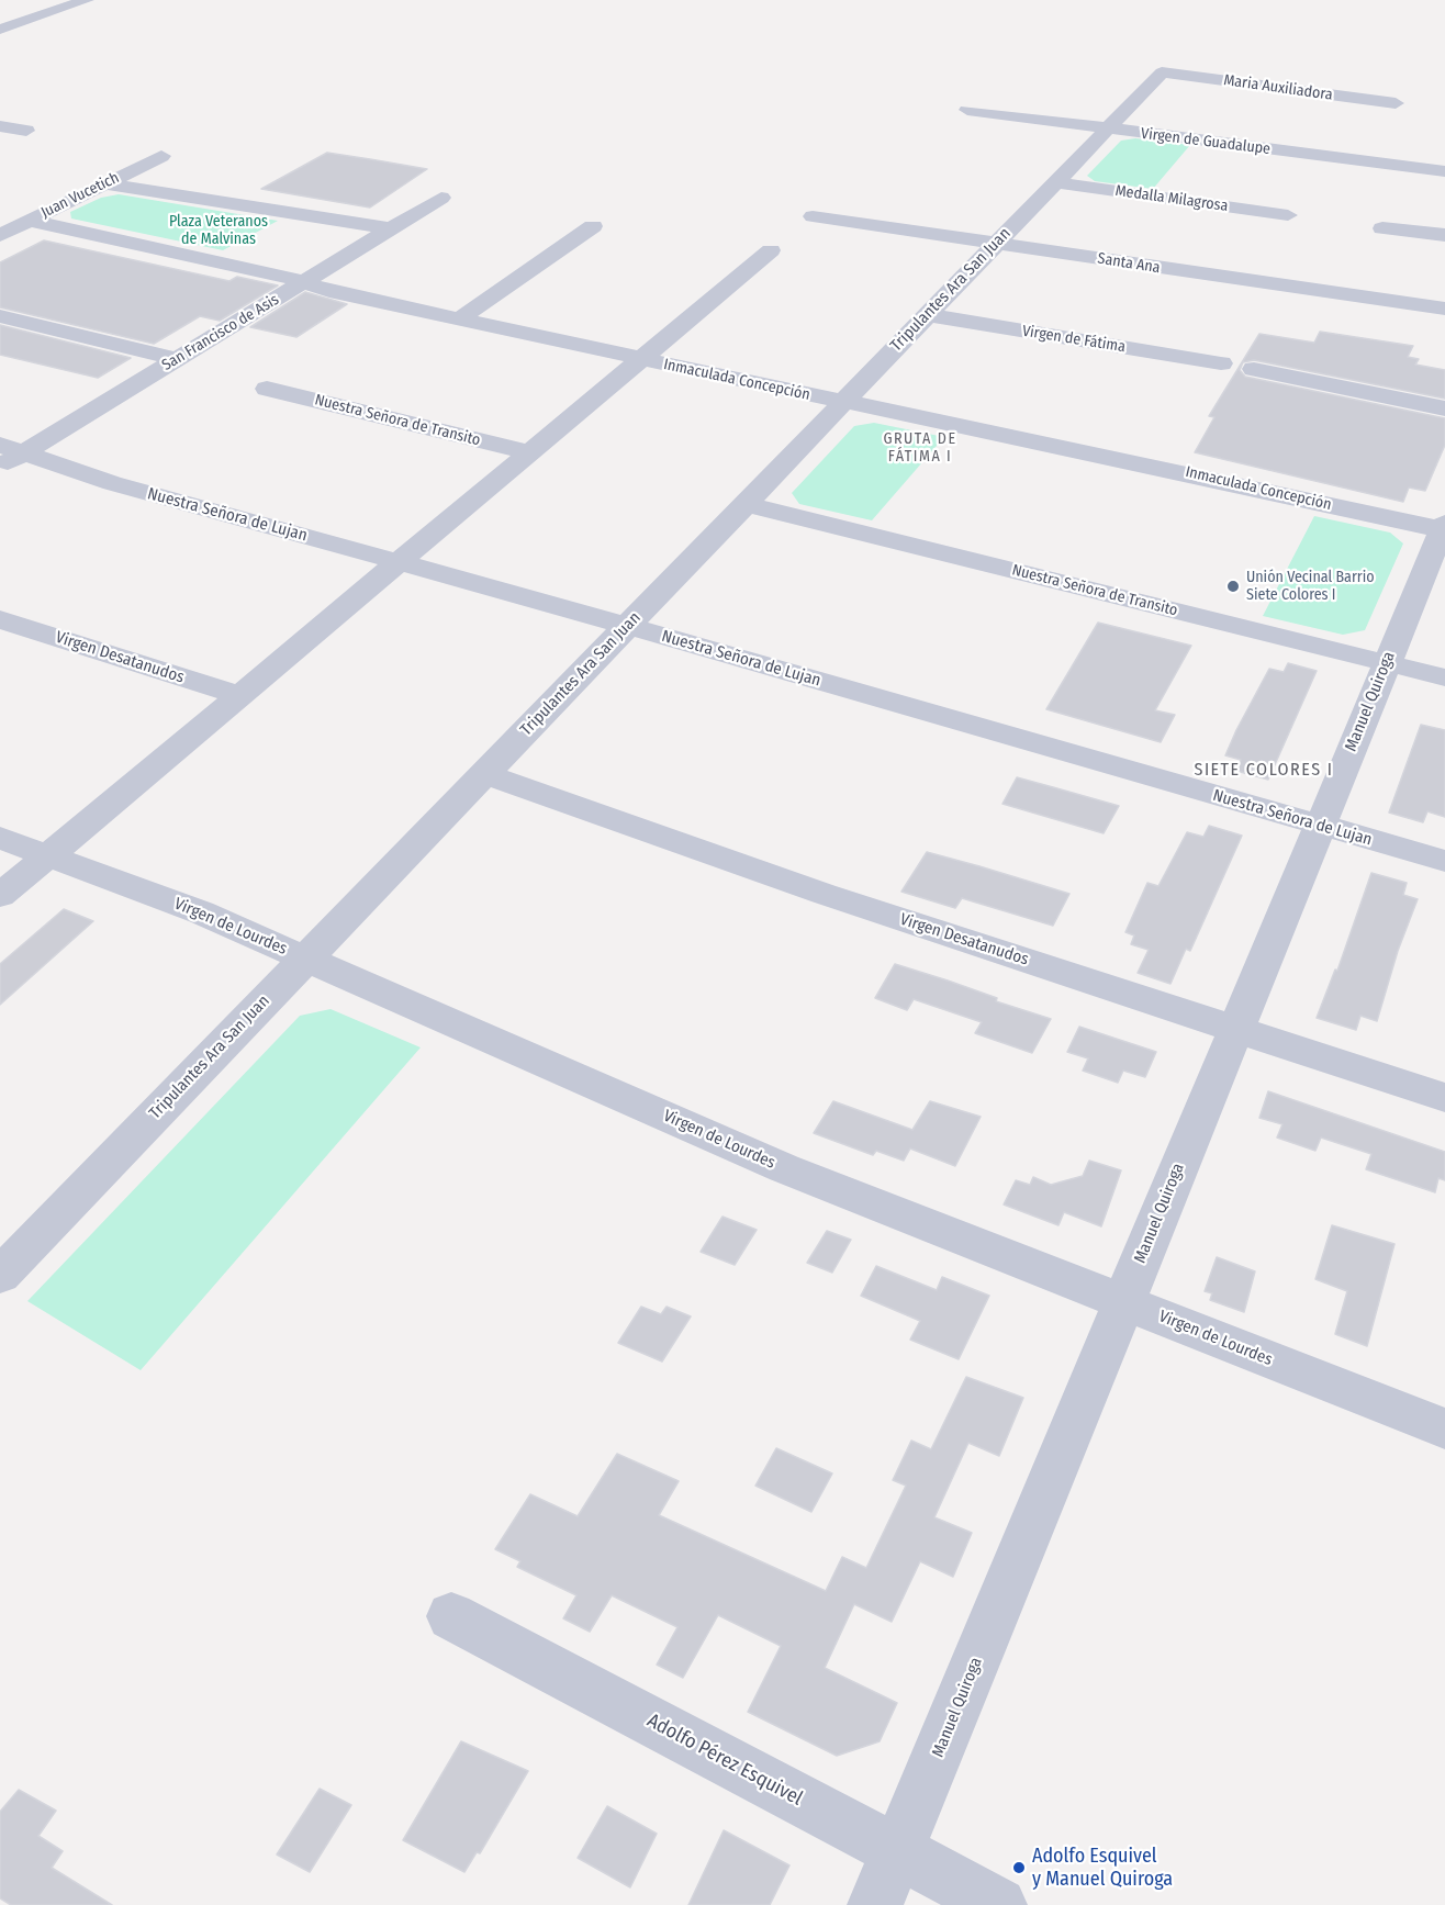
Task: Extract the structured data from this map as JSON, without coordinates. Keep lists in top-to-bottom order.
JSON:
{
  "streets": {
    "street": [
      "Maria Auxiliadora",
      "Virgen de Guadalupe",
      "Juan Vucetich",
      "Medalla Milagrosa",
      "Santa Ana",
      "Tripulantes Ara San Juan",
      "San Francisco de Asis",
      "Virgen de Fátima",
      "Inmaculada Concepción",
      "Nuestra Señora de Transito",
      "Nuestra Señora de Lujan",
      "Virgen Desatanudos",
      "Manuel Quiroga",
      "Virgen de Lourdes",
      "Adolfo Pérez Esquivel"
    ]
  },
  "crossings": [
    ["Maria Auxiliadora", "Tripulantes Ara San Juan"],
    ["Virgen de Guadalupe", "Tripulantes Ara San Juan"],
    ["Juan Vucetich", "Inmaculada Concepción"],
    ["Medalla Milagrosa", "Tripulantes Ara San Juan"],
    ["Santa Ana", "Tripulantes Ara San Juan"],
    ["Tripulantes Ara San Juan", "Virgen de Fátima"],
    ["Tripulantes Ara San Juan", "Inmaculada Concepción"],
    ["Tripulantes Ara San Juan", "Nuestra Señora de Transito"],
    ["Tripulantes Ara San Juan", "Nuestra Señora de Lujan"],
    ["Tripulantes Ara San Juan", "Virgen Desatanudos"],
    ["Tripulantes Ara San Juan", "Virgen de Lourdes"],
    ["San Francisco de Asis", "Inmaculada Concepción"],
    ["San Francisco de Asis", "Nuestra Señora de Lujan"],
    ["Inmaculada Concepción", "Manuel Quiroga"],
    ["Nuestra Señora de Transito", "Manuel Quiroga"],
    ["Nuestra Señora de Lujan", "Manuel Quiroga"],
    ["Virgen Desatanudos", "Manuel Quiroga"],
    ["Manuel Quiroga", "Virgen de Lourdes"],
    ["Manuel Quiroga", "Adolfo Pérez Esquivel"]
  ],
  "districts": ["GRUTA DE FÁTIMA I", "SIETE COLORES I"],
  "parks": ["Plaza Veteranos de Malvinas"],
  "places": ["Unión Vecinal Barrio Siete Colores I", "Adolfo Esquivel y Manuel Quiroga"]
}
